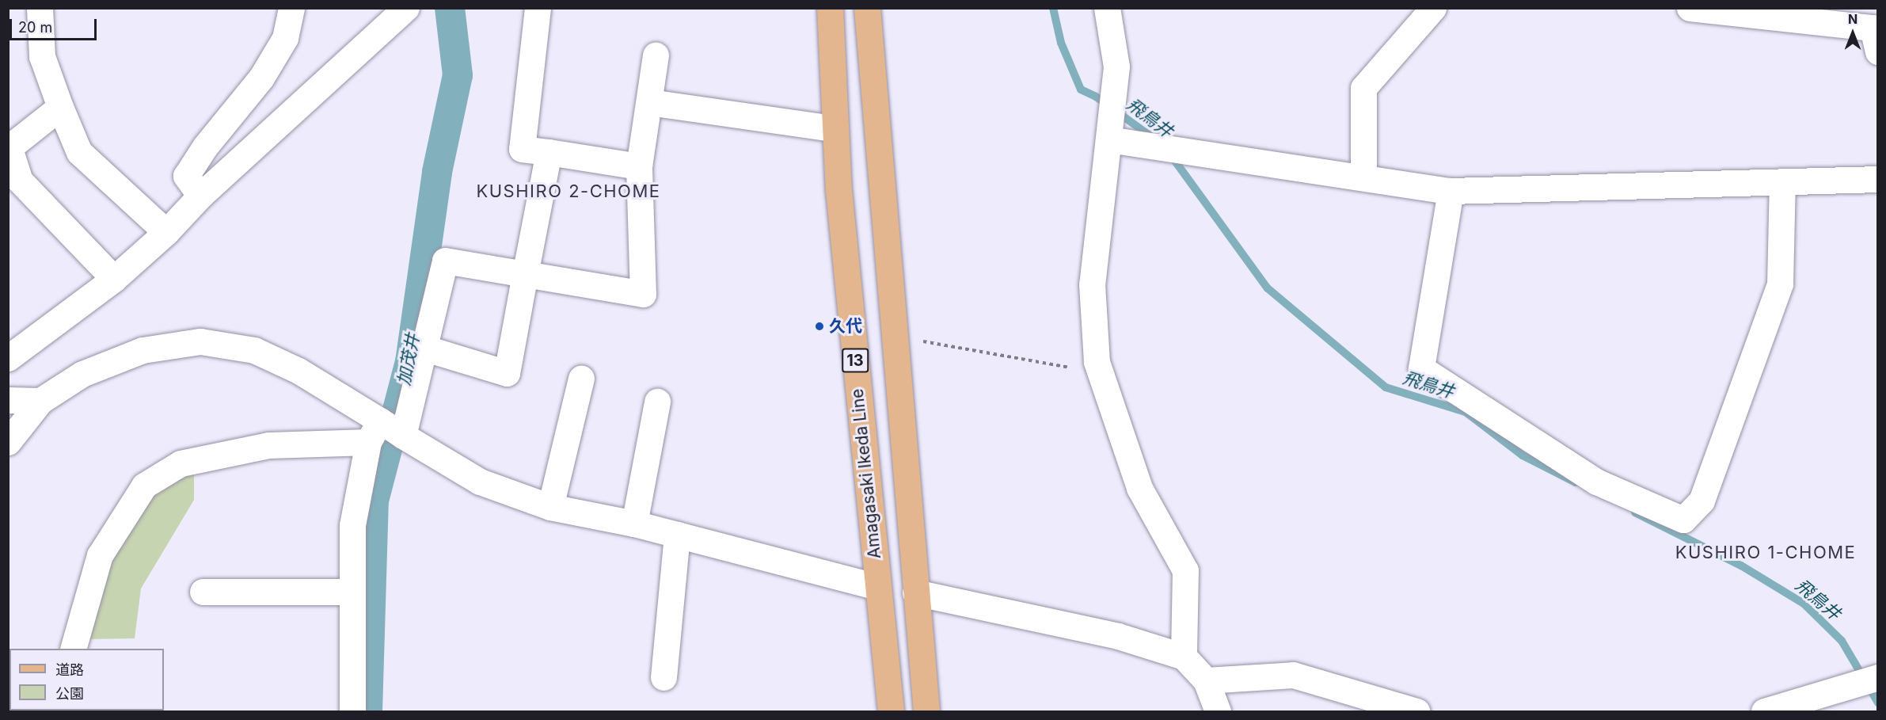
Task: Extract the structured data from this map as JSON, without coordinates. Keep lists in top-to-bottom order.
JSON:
{
  "streets": {
    "main road": ["13", "Amagasaki Ikeda Line"]
  },
  "districts": ["KUSHIRO 2-CHOME", "KUSHIRO 1-CHOME"],
  "water": ["飛鳥井", "加茂井"],
  "places": ["久代"],
  "legend": ["道路", "公園"],
  "scale_bar": "20 m",
  "north": "top"
}
